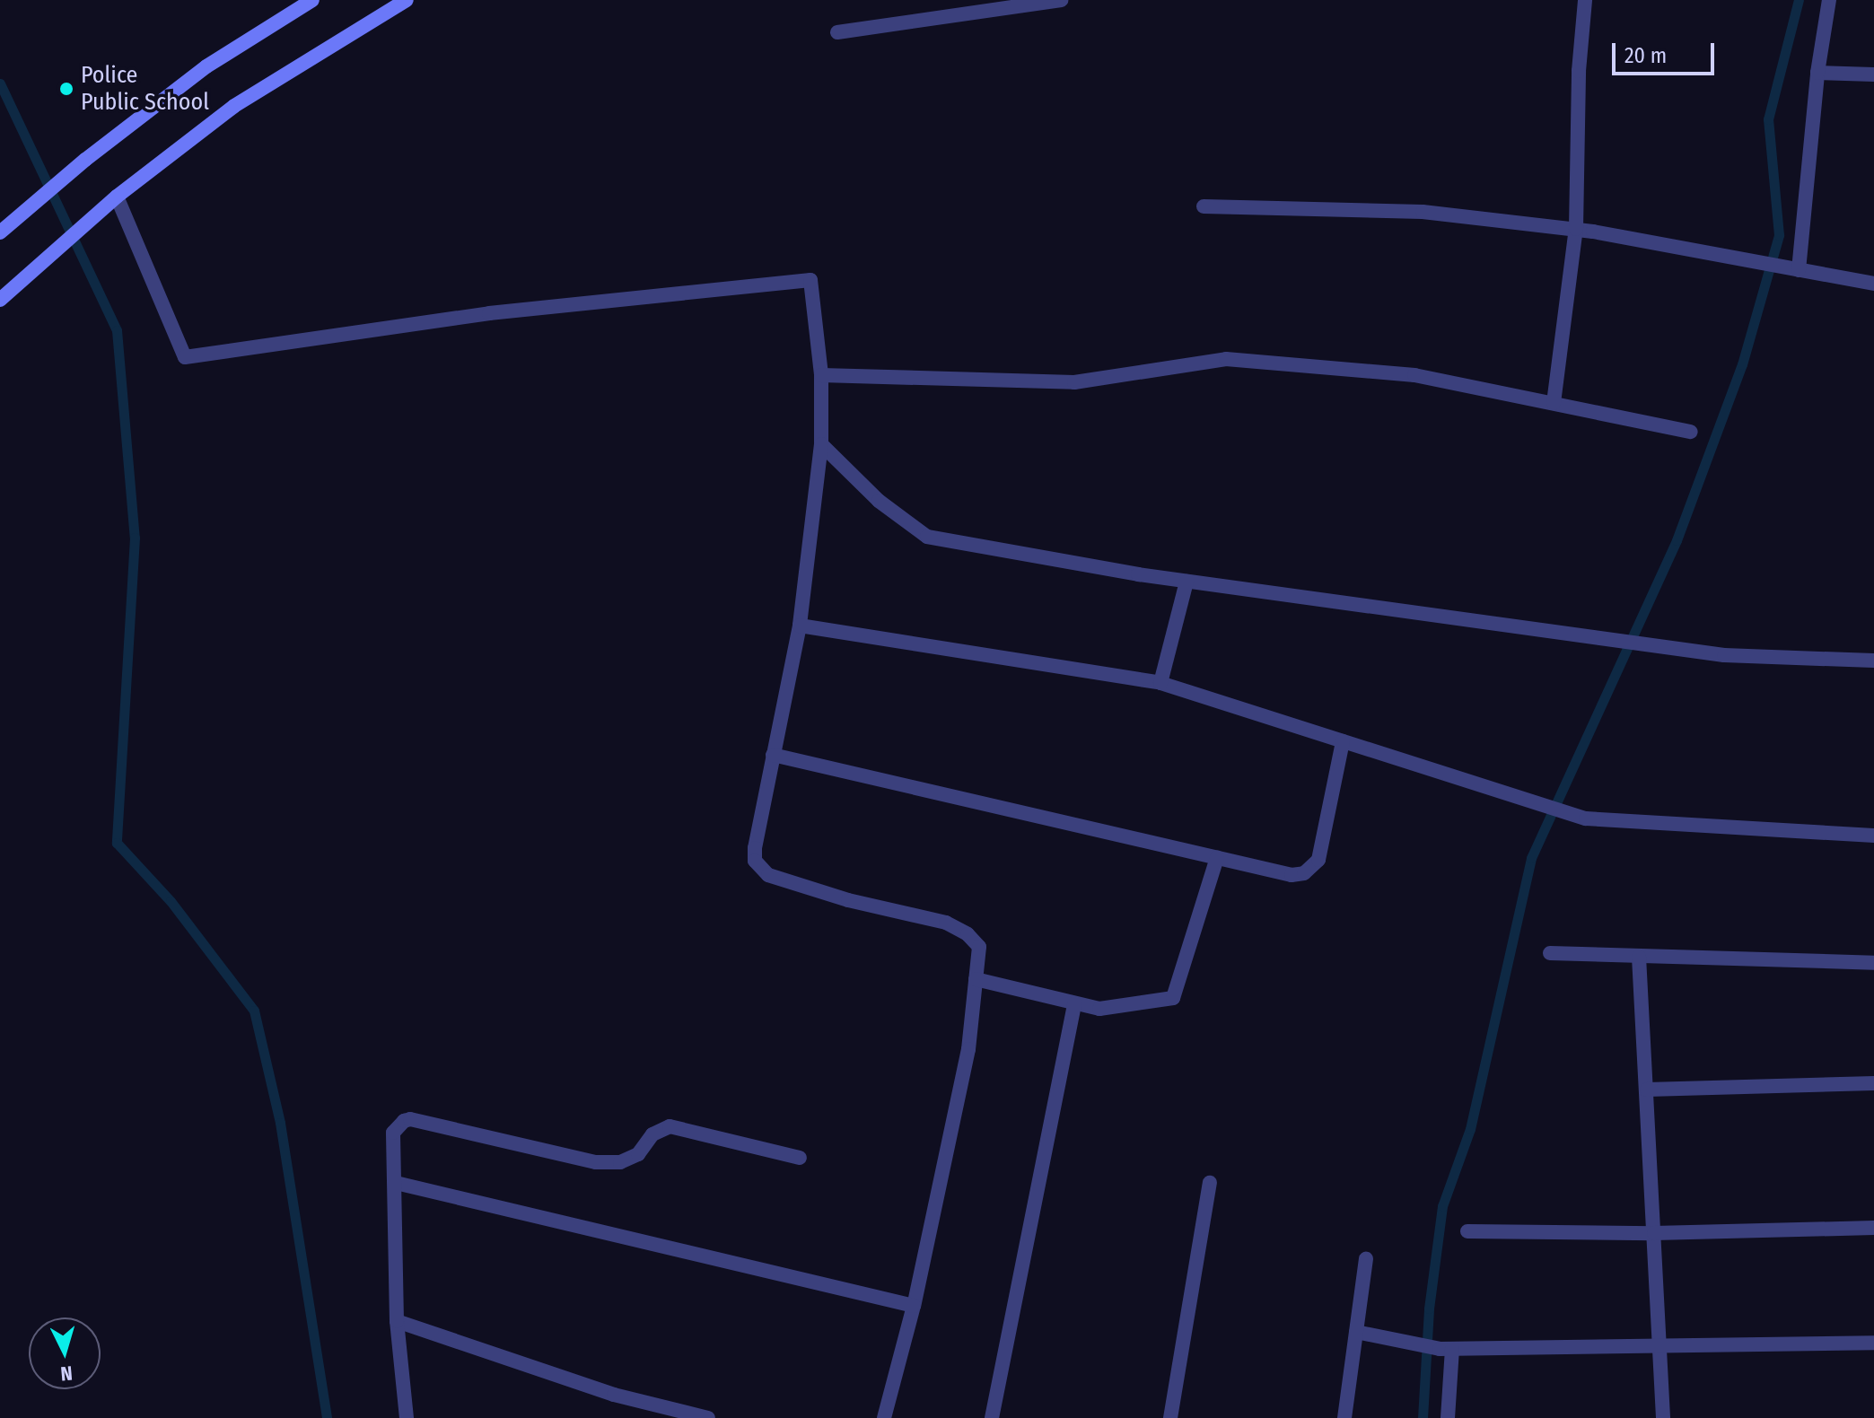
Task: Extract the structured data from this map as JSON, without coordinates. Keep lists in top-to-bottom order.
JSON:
{
  "places": ["Police Public School"],
  "scale_bar": "20 m",
  "north": "bottom"
}
